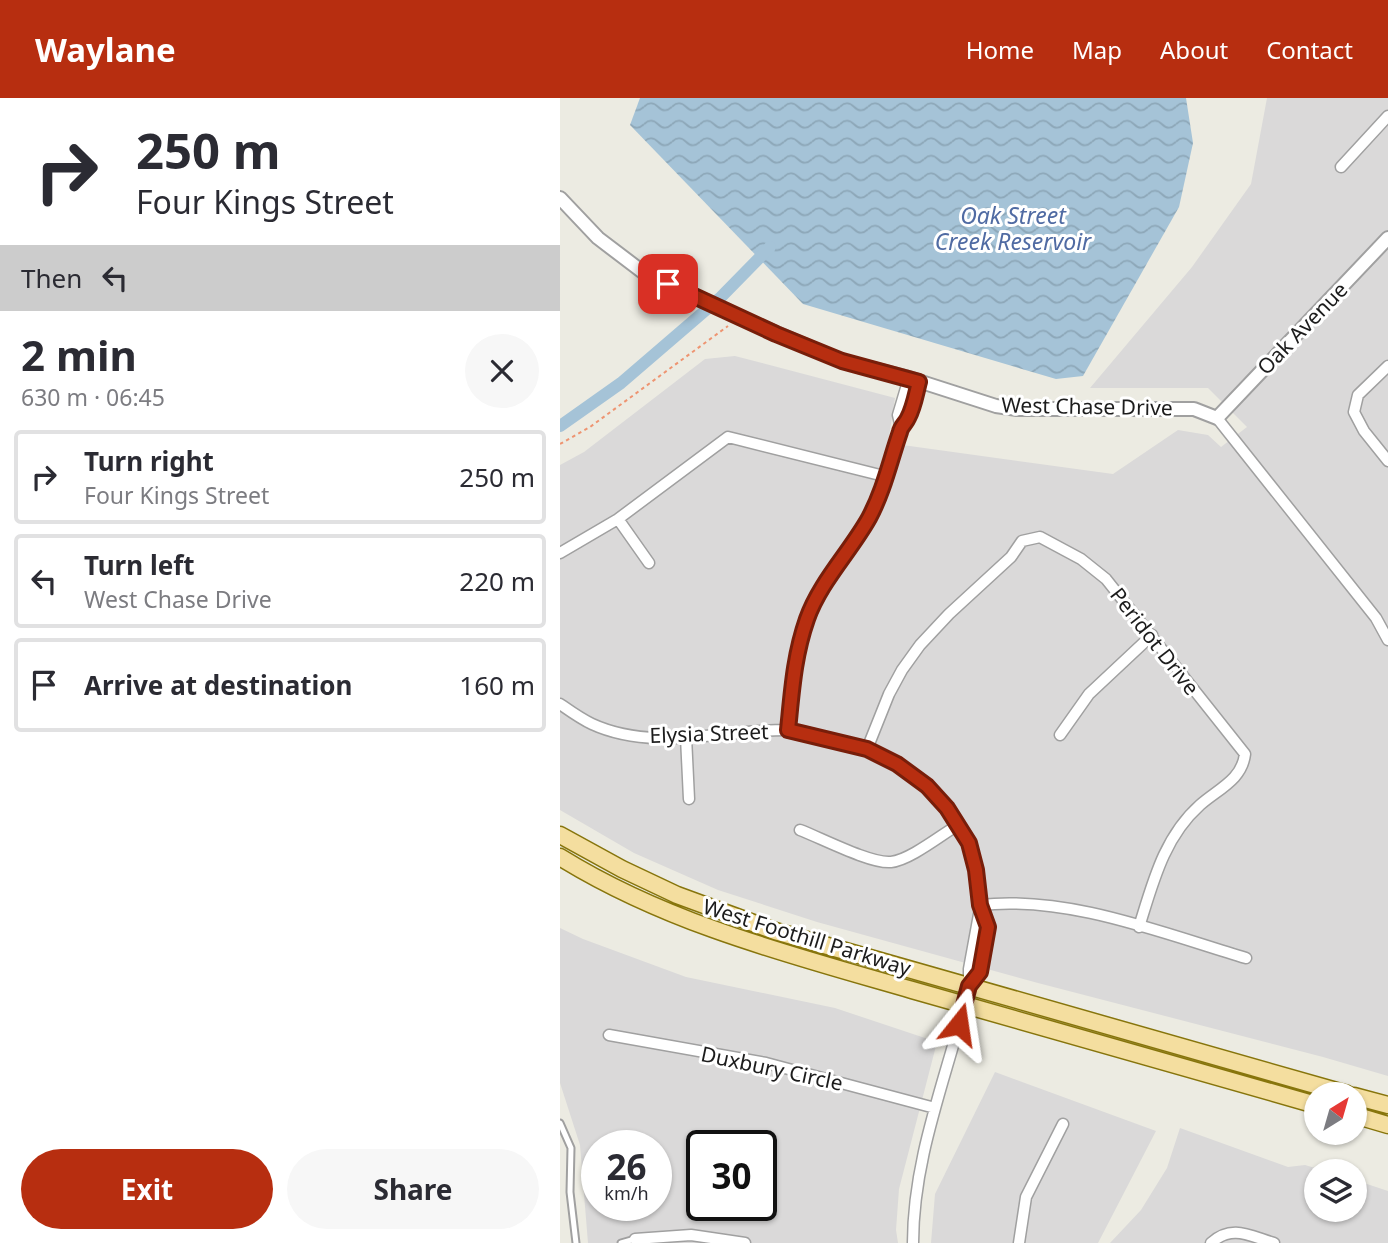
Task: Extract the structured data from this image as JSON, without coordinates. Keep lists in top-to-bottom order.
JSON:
{
  "streets": {
    "main road": ["West Foothill Parkway"],
    "street": [
      "Oak Avenue",
      "West Chase Drive",
      "Peridot Drive",
      "Elysia Street",
      "Duxbury Circle"
    ]
  },
  "crossings": [
    ["Oak Avenue", "West Chase Drive"],
    ["Peridot Drive", "Elysia Street"],
    ["Elysia Street", "West Foothill Parkway"],
    ["Elysia Street", "Duxbury Circle"]
  ],
  "water": ["Oak Street Creek Reservoir"],
  "north": "top right",
  "page": {
    "header": "Waylane",
    "nav": [
      "Home",
      "Map",
      "About",
      "Contact"
    ],
    "turn": ["250 m", "Four Kings Street"],
    "then": "Then",
    "heading": ["2 min", "630 m · 06:45"],
    "list": [
      {
        "name": "Turn right",
        "note": "Four Kings Street",
        "value": "250 m"
      },
      {
        "name": "Turn left",
        "note": "West Chase Drive",
        "value": "220 m"
      },
      {
        "name": "Arrive at destination",
        "value": "160 m"
      }
    ],
    "speed": "26 km/h",
    "limit": "30",
    "buttons": ["Exit", "Share"]
  }
}
